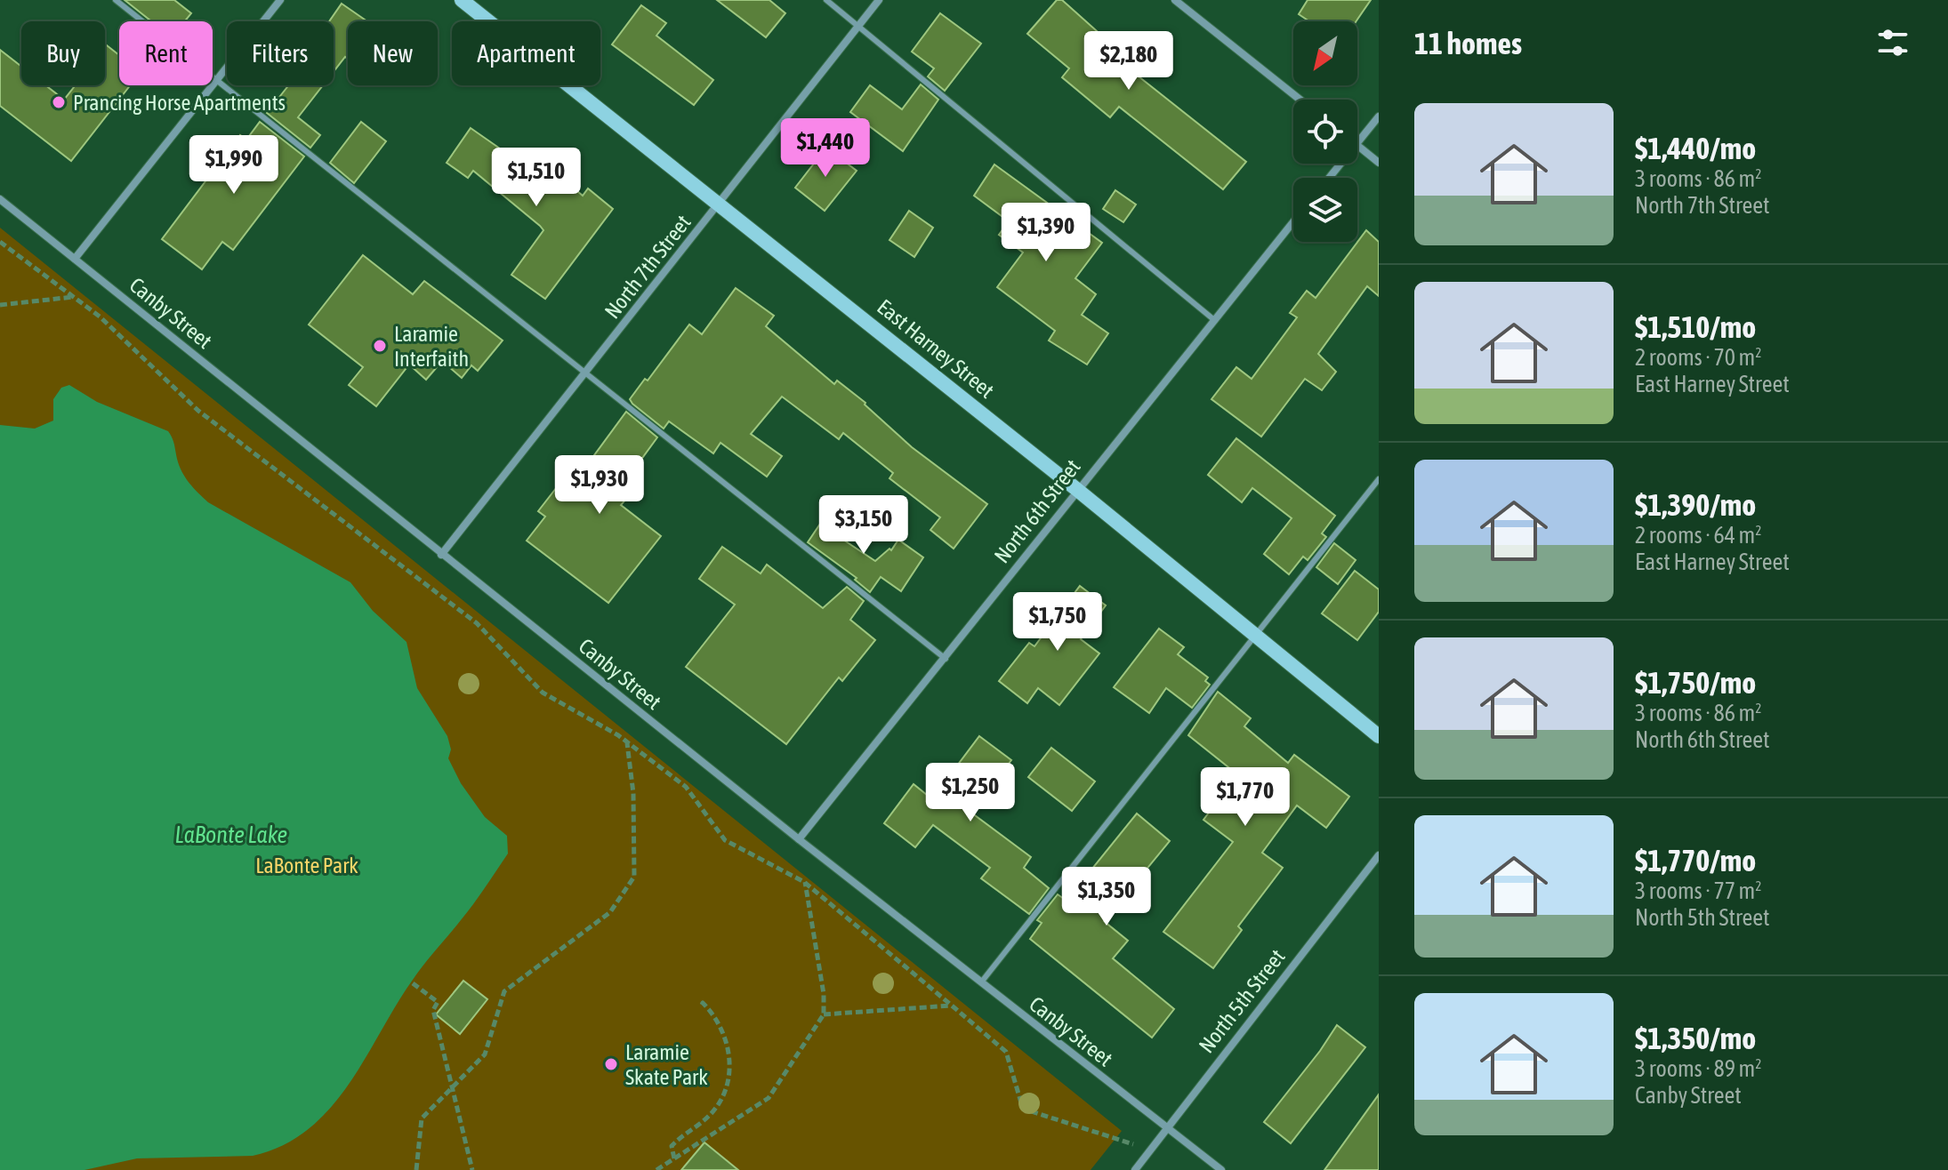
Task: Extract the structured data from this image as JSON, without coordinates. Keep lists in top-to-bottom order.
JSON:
{
  "streets": {
    "main road": ["East Harney Street"],
    "street": [
      "North 7th Street",
      "Canby Street",
      "North 6th Street",
      "North 5th Street"
    ]
  },
  "crossings": [
    ["North 7th Street", "Canby Street"],
    ["North 7th Street", "East Harney Street"],
    ["Canby Street", "North 6th Street"],
    ["Canby Street", "North 5th Street"],
    ["East Harney Street", "North 6th Street"]
  ],
  "water": ["LaBonte Lake"],
  "parks": ["LaBonte Park"],
  "places": ["Prancing Horse Apartments", "Laramie Interfaith", "Laramie Skate Park"],
  "north": "bottom left",
  "page": {
    "heading": "11 homes",
    "chip": [
      "Buy",
      "Rent",
      "Filters",
      "New",
      "Apartment"
    ],
    "price": [
      "$2,180",
      "$1,440",
      "$1,990",
      "$1,510",
      "$1,390",
      "$1,930",
      "$3,150",
      "$1,750",
      "$1,250",
      "$1,770",
      "$1,350"
    ],
    "list": [
      {
        "name": "$1,440/mo",
        "note": "3 rooms · 86 m² · North 7th Street"
      },
      {
        "name": "$1,510/mo",
        "note": "2 rooms · 70 m² · East Harney Street"
      },
      {
        "name": "$1,390/mo",
        "note": "2 rooms · 64 m² · East Harney Street"
      },
      {
        "name": "$1,750/mo",
        "note": "3 rooms · 86 m² · North 6th Street"
      },
      {
        "name": "$1,770/mo",
        "note": "3 rooms · 77 m² · North 5th Street"
      },
      {
        "name": "$1,350/mo",
        "note": "3 rooms · 89 m² · Canby Street"
      }
    ]
  }
}
